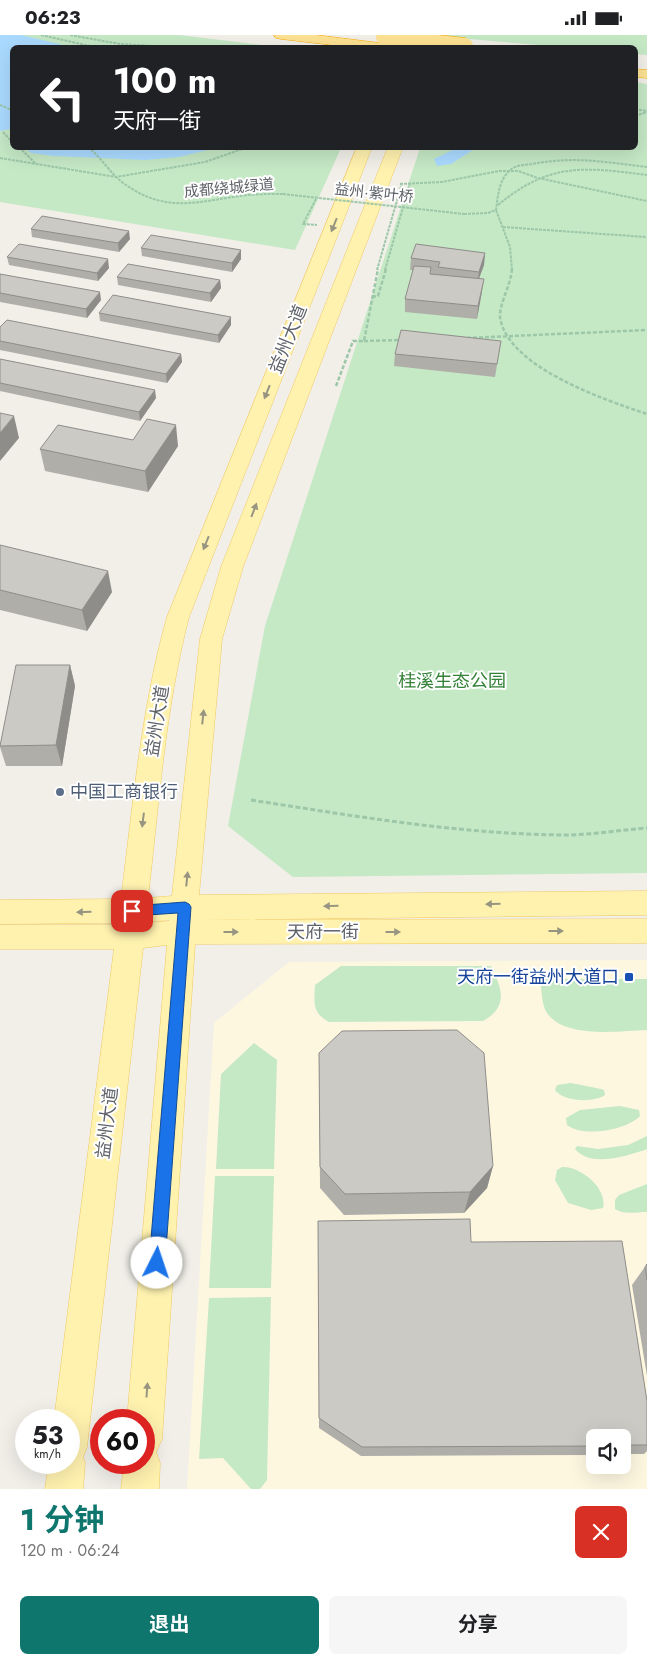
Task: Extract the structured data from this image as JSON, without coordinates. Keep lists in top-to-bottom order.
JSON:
{
  "streets": {
    "main road": ["益州大道", "天府一街"],
    "path": ["成都绕城绿道", "益州·紫叶桥"]
  },
  "crossings": [
    ["成都绕城绿道", "益州·紫叶桥"],
    ["益州大道", "天府一街"]
  ],
  "parks": ["桂溪生态公园"],
  "places": {
    "other": ["中国工商银行"],
    "transit": ["天府一街益州大道口"]
  },
  "page": {
    "status": "06:23",
    "turn": ["100 m", "天府一街"],
    "speed": "53 km/h",
    "limit": "60",
    "heading": ["1 分钟", "120 m · 06:24"],
    "buttons": ["退出", "分享"]
  }
}
